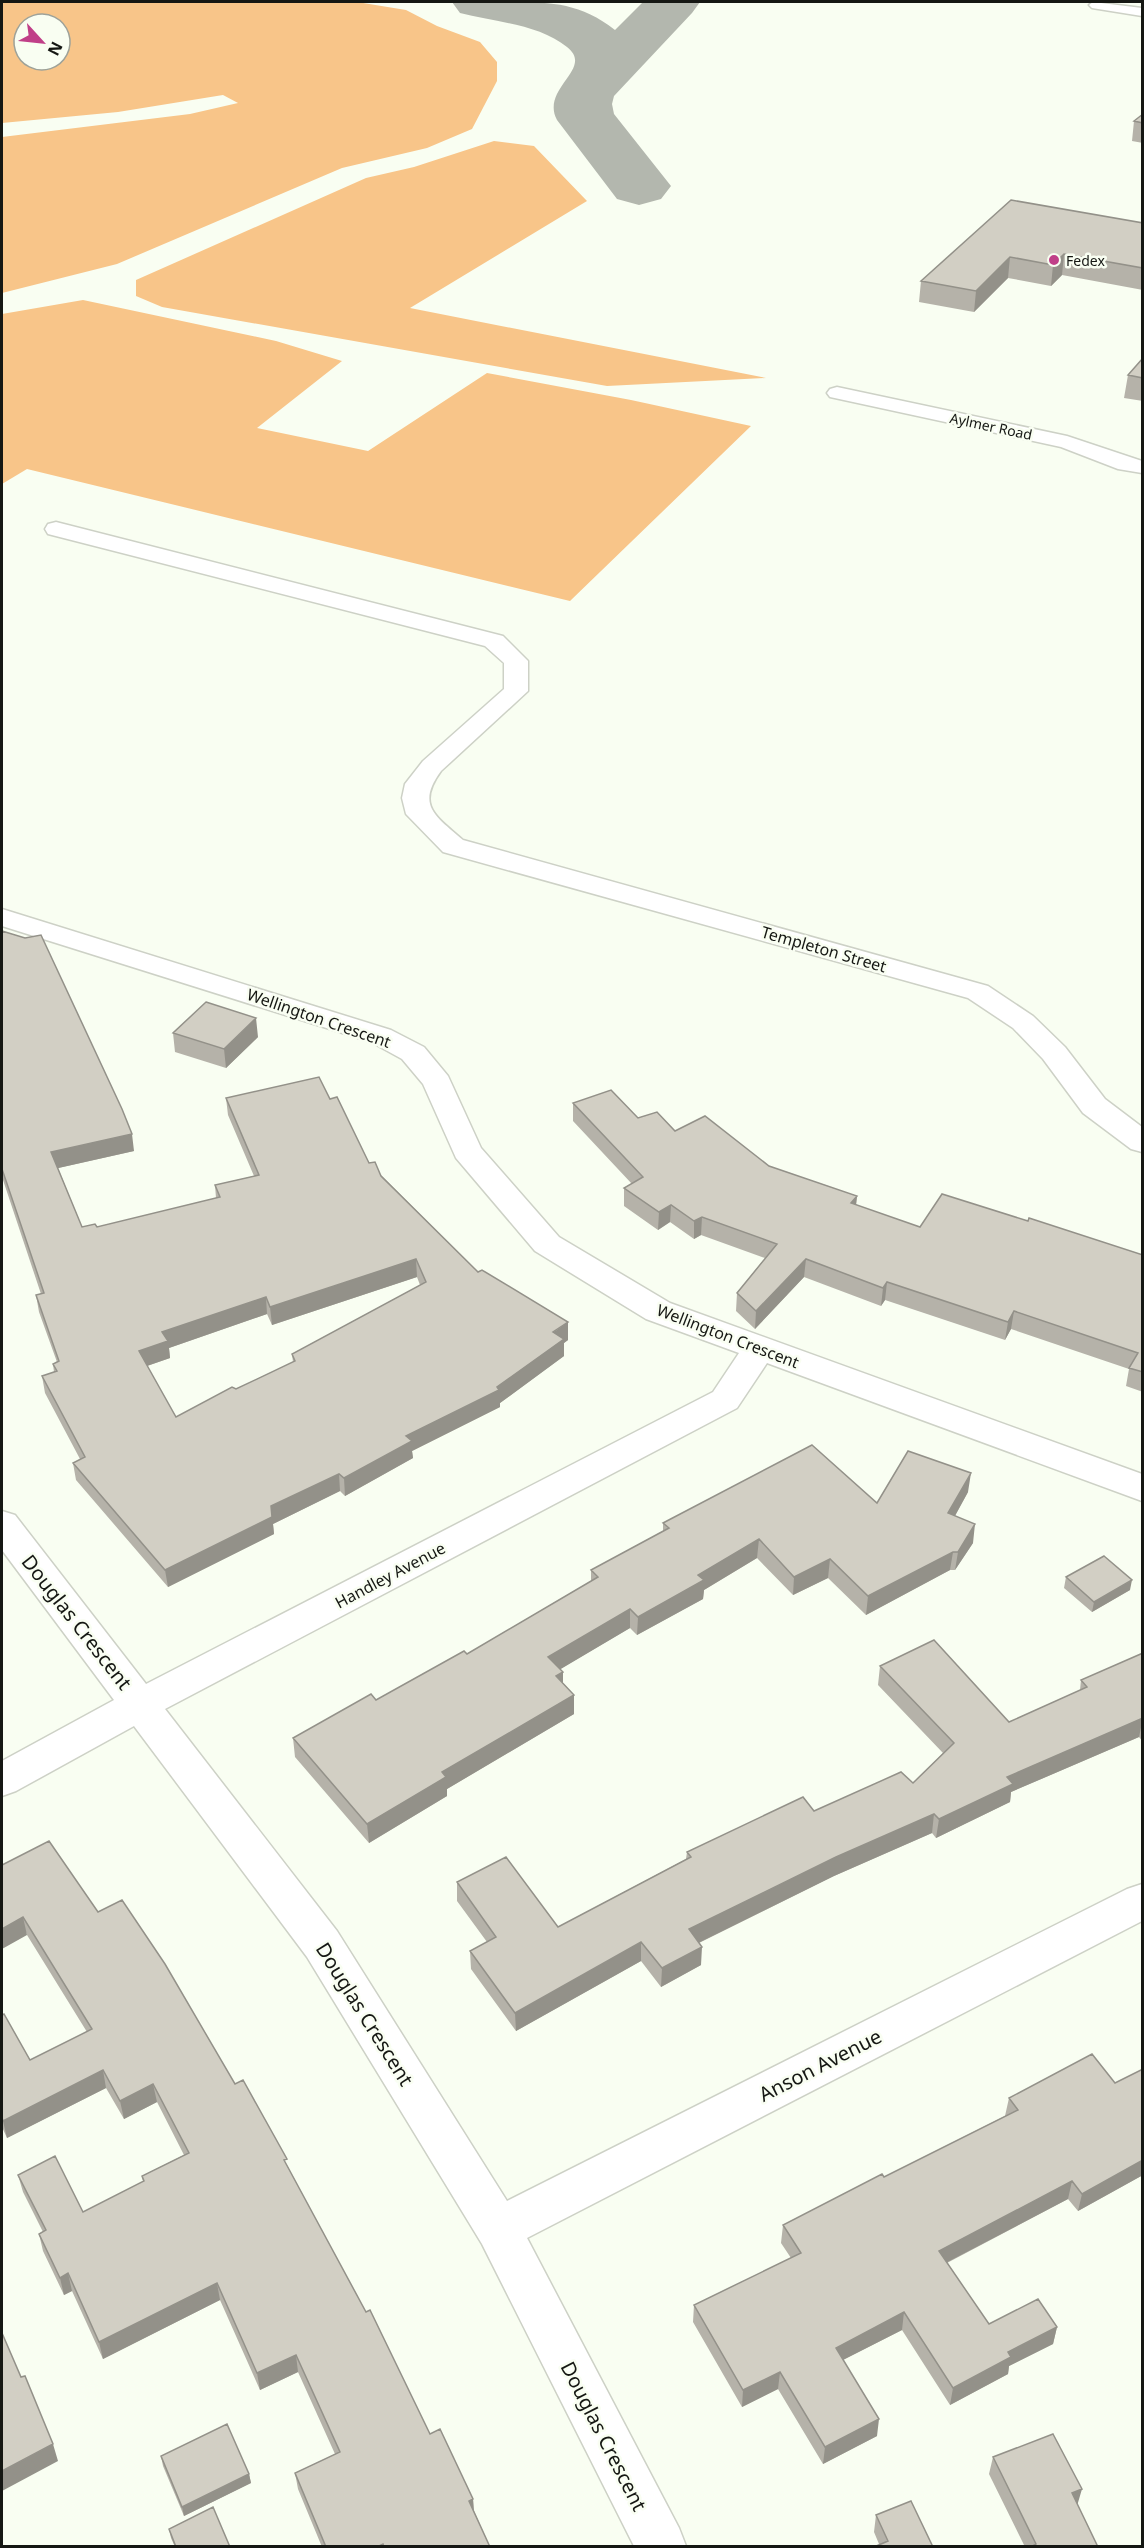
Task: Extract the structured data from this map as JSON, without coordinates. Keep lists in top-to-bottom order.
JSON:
{
  "streets": {
    "street": [
      "Aylmer Road",
      "Templeton Street",
      "Wellington Crescent",
      "Handley Avenue",
      "Douglas Crescent",
      "Anson Avenue"
    ]
  },
  "crossings": [
    ["Wellington Crescent", "Handley Avenue"],
    ["Handley Avenue", "Douglas Crescent"],
    ["Douglas Crescent", "Anson Avenue"]
  ],
  "places": ["Fedex"],
  "north": "bottom right"
}
